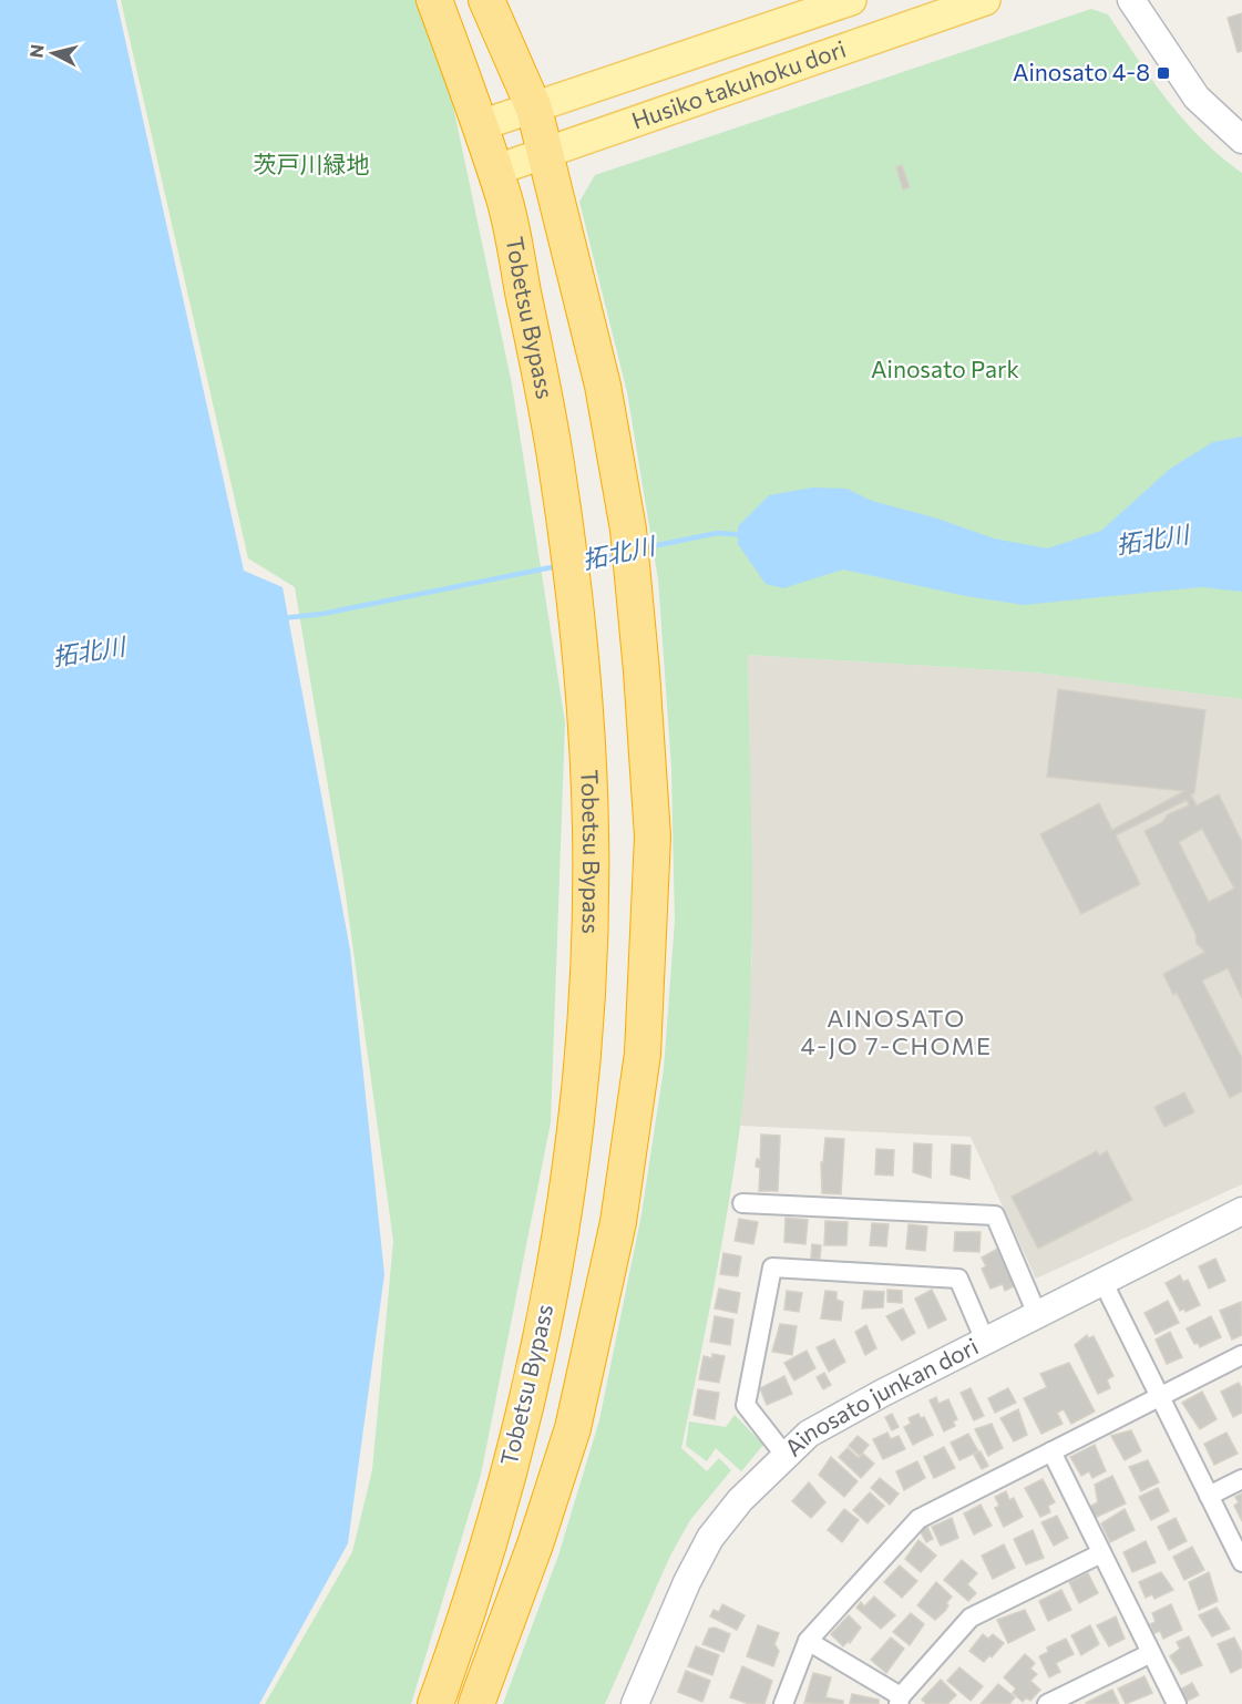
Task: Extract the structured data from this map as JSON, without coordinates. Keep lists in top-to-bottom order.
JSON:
{
  "streets": {
    "highway": ["Tobetsu Bypass"],
    "main road": ["Husiko takuhoku dori"],
    "street": ["Ainosato junkan dori"]
  },
  "crossings": [
    ["Husiko takuhoku dori", "Tobetsu Bypass"]
  ],
  "districts": ["AINOSATO 4-JO 7-CHOME"],
  "water": ["拓北川"],
  "parks": ["茨戸川緑地", "Ainosato Park"],
  "places": {
    "transit": ["Ainosato 4-8"]
  },
  "north": "left"
}
